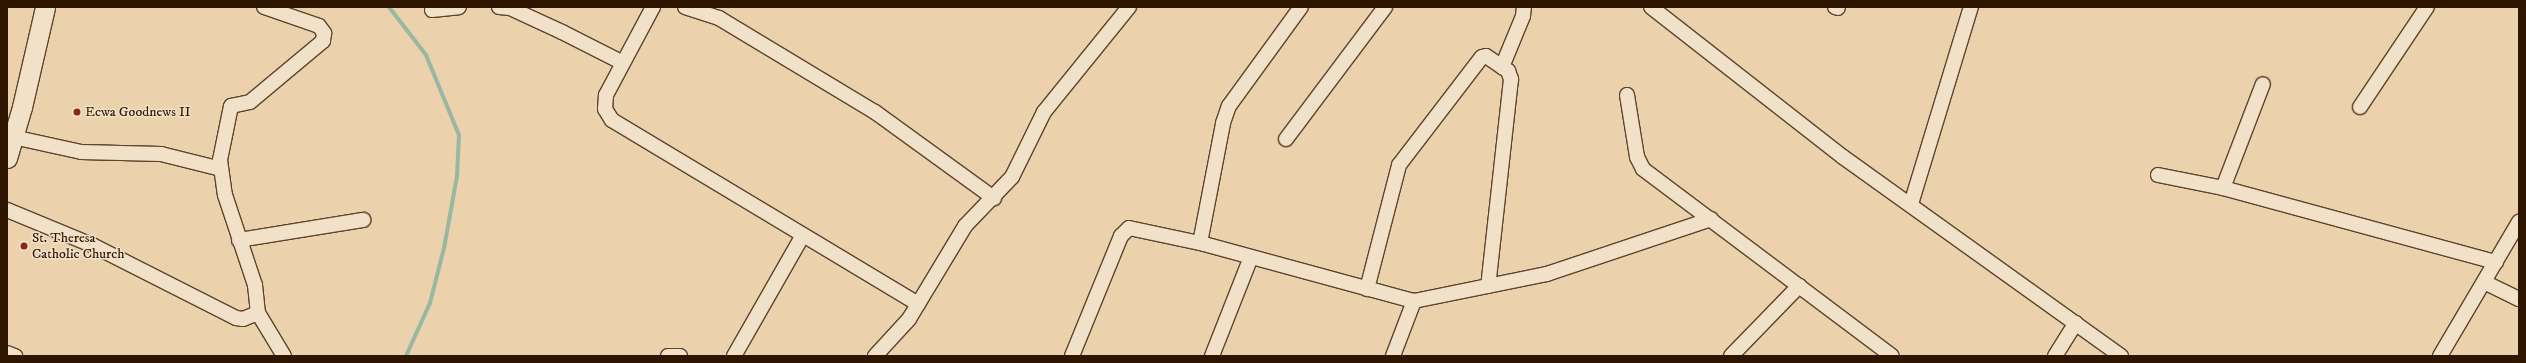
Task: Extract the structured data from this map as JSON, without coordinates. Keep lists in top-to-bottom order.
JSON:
{
  "places": ["Ecwa Goodnews II", "St. Theresa Catholic Church"]
}
